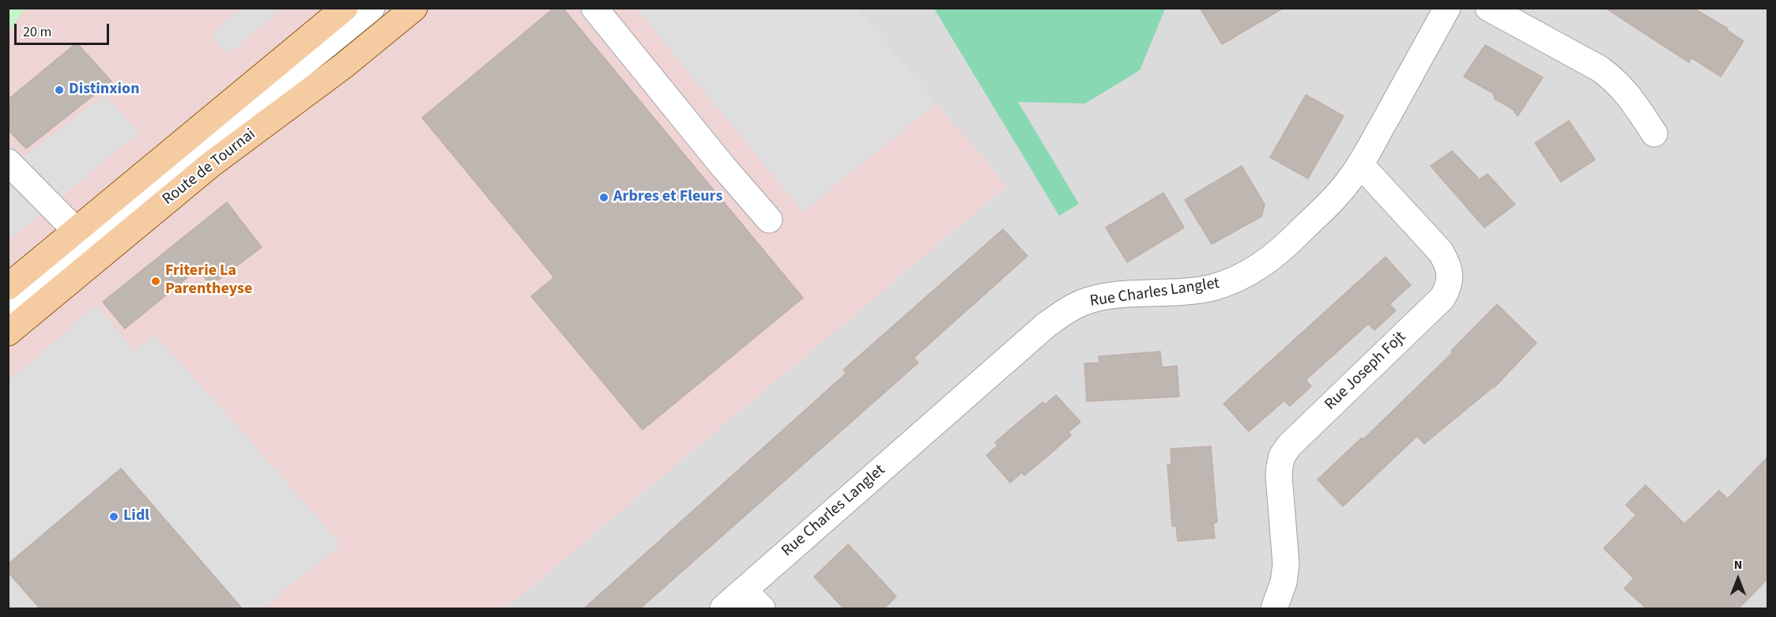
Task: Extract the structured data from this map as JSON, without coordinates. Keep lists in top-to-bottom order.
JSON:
{
  "streets": {
    "main road": ["Route de Tournai"],
    "street": ["Rue Charles Langlet", "Rue Joseph Fojt"]
  },
  "crossings": [
    ["Rue Charles Langlet", "Rue Joseph Fojt"]
  ],
  "places": [
    "Distinxion",
    "Arbres et Fleurs",
    "Friterie La Parentheyse",
    "Lidl"
  ],
  "scale_bar": "20 m",
  "north": "top"
}
